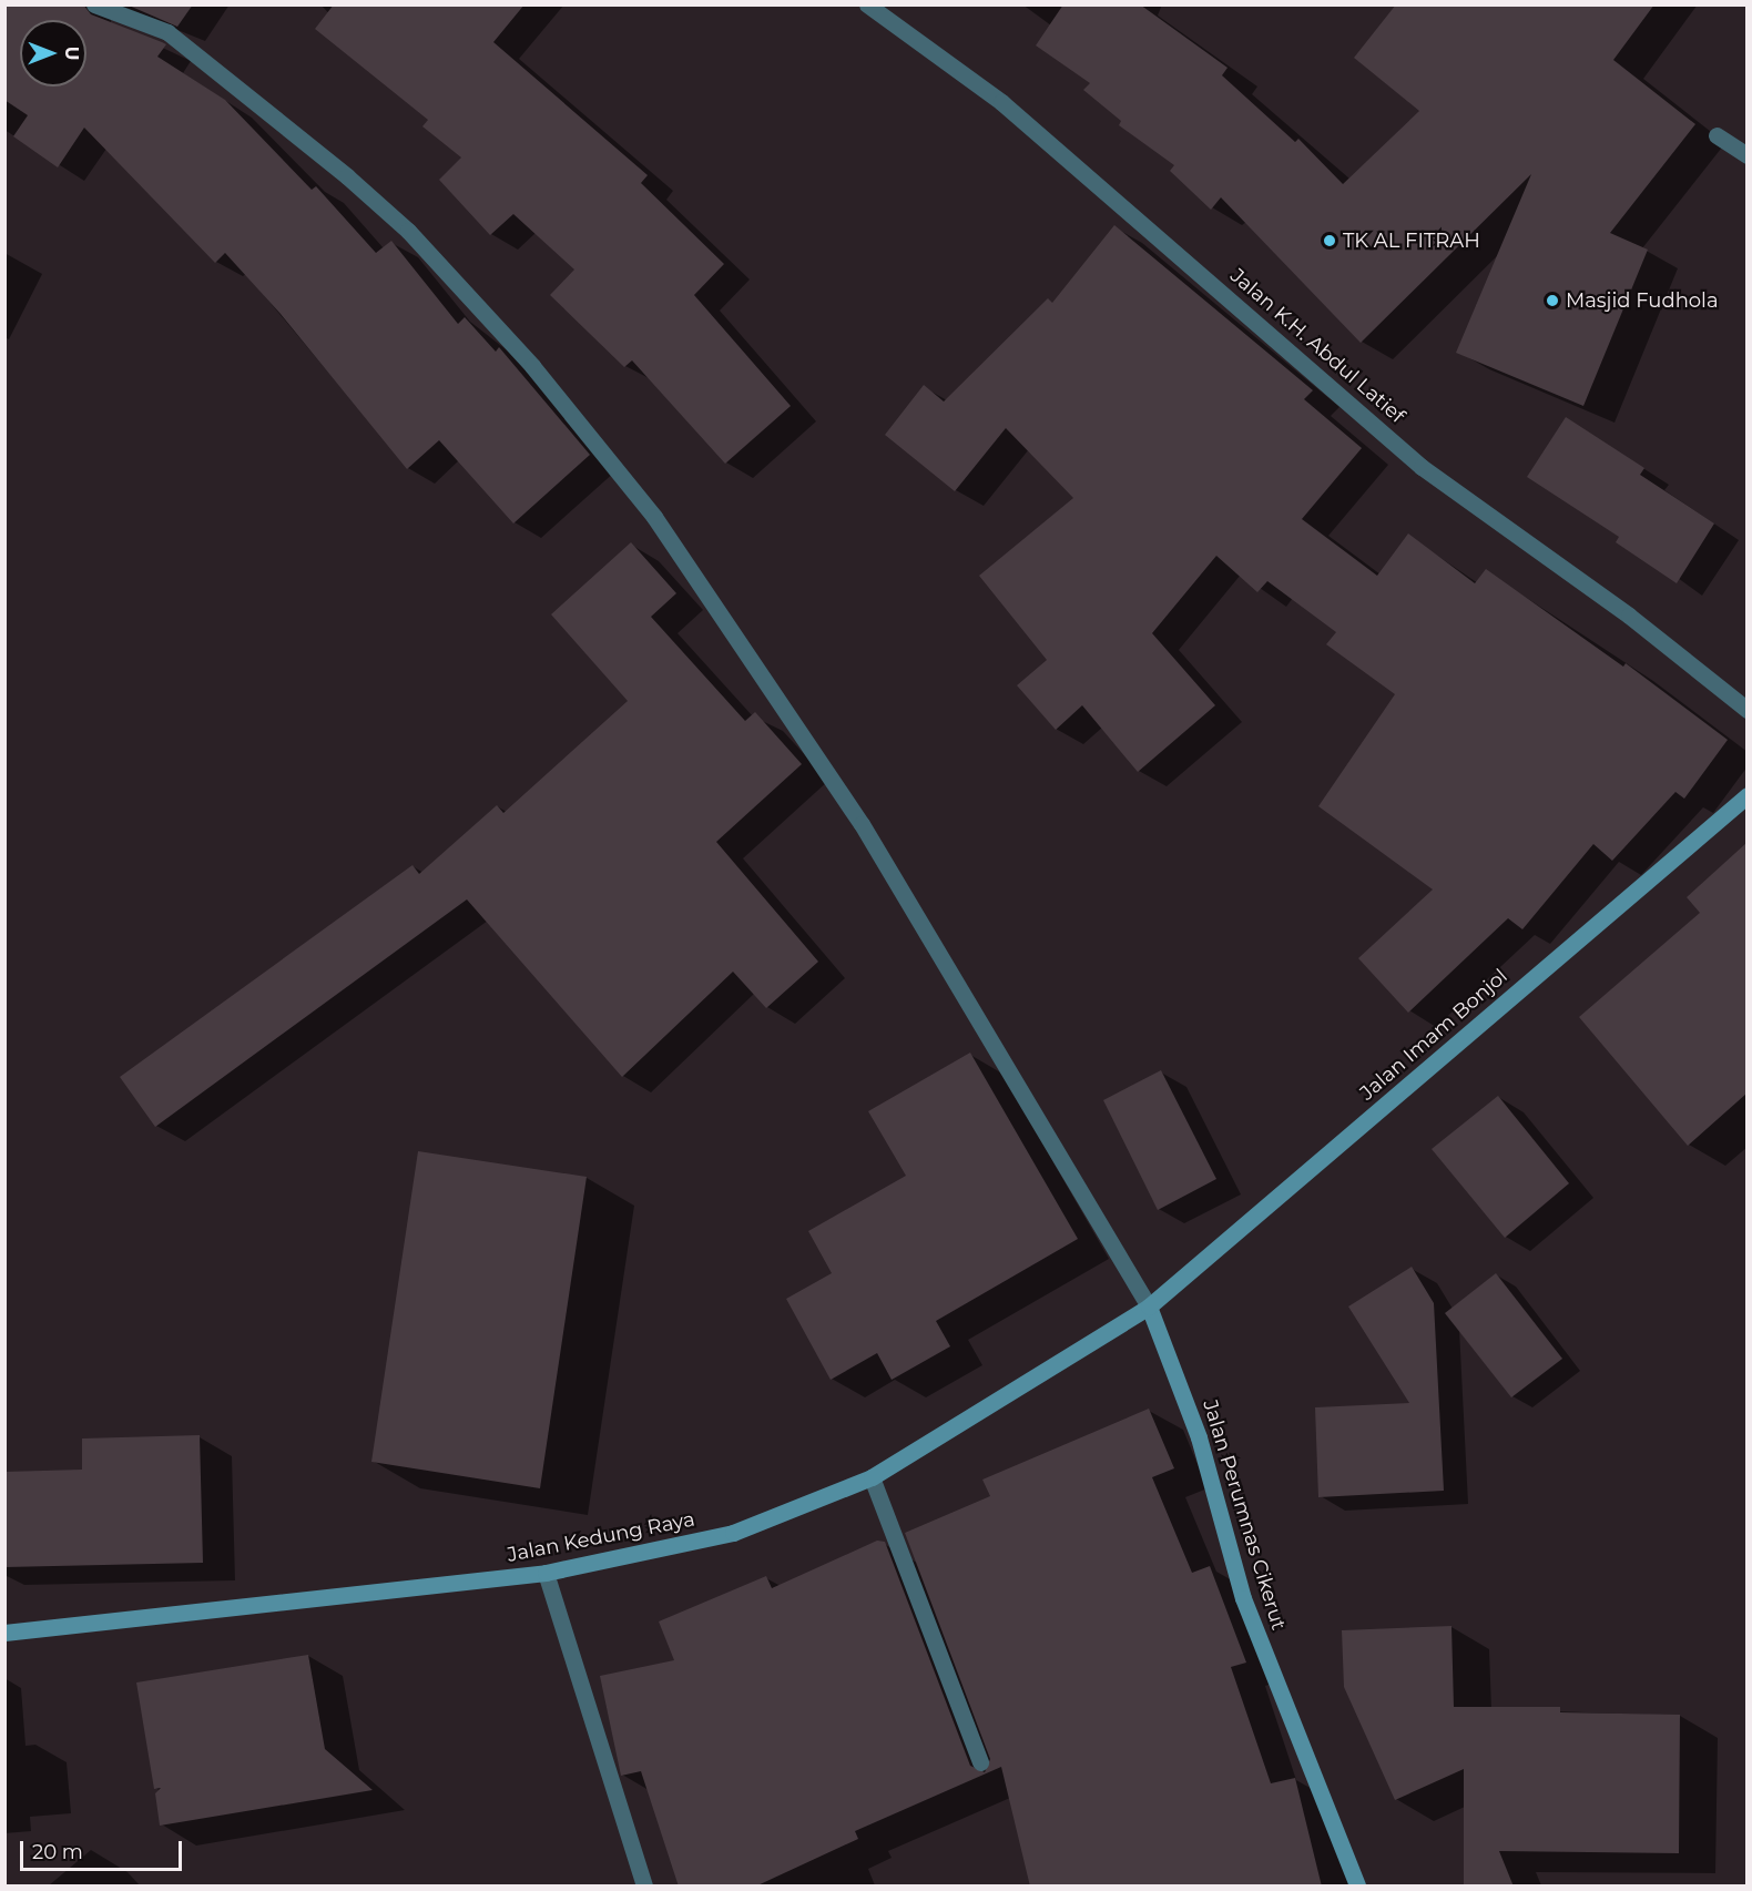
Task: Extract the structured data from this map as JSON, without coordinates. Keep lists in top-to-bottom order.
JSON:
{
  "streets": {
    "street": [
      "Jalan K.H. Abdul Latief",
      "Jalan Imam Bonjol",
      "Jalan Perumnas Cikerut",
      "Jalan Kedung Raya"
    ]
  },
  "crossings": [
    ["Jalan Imam Bonjol", "Jalan Perumnas Cikerut"],
    ["Jalan Imam Bonjol", "Jalan Kedung Raya"],
    ["Jalan Perumnas Cikerut", "Jalan Kedung Raya"]
  ],
  "places": ["TK AL FITRAH", "Masjid Fudhola"],
  "scale_bar": "20 m",
  "north": "right"
}
